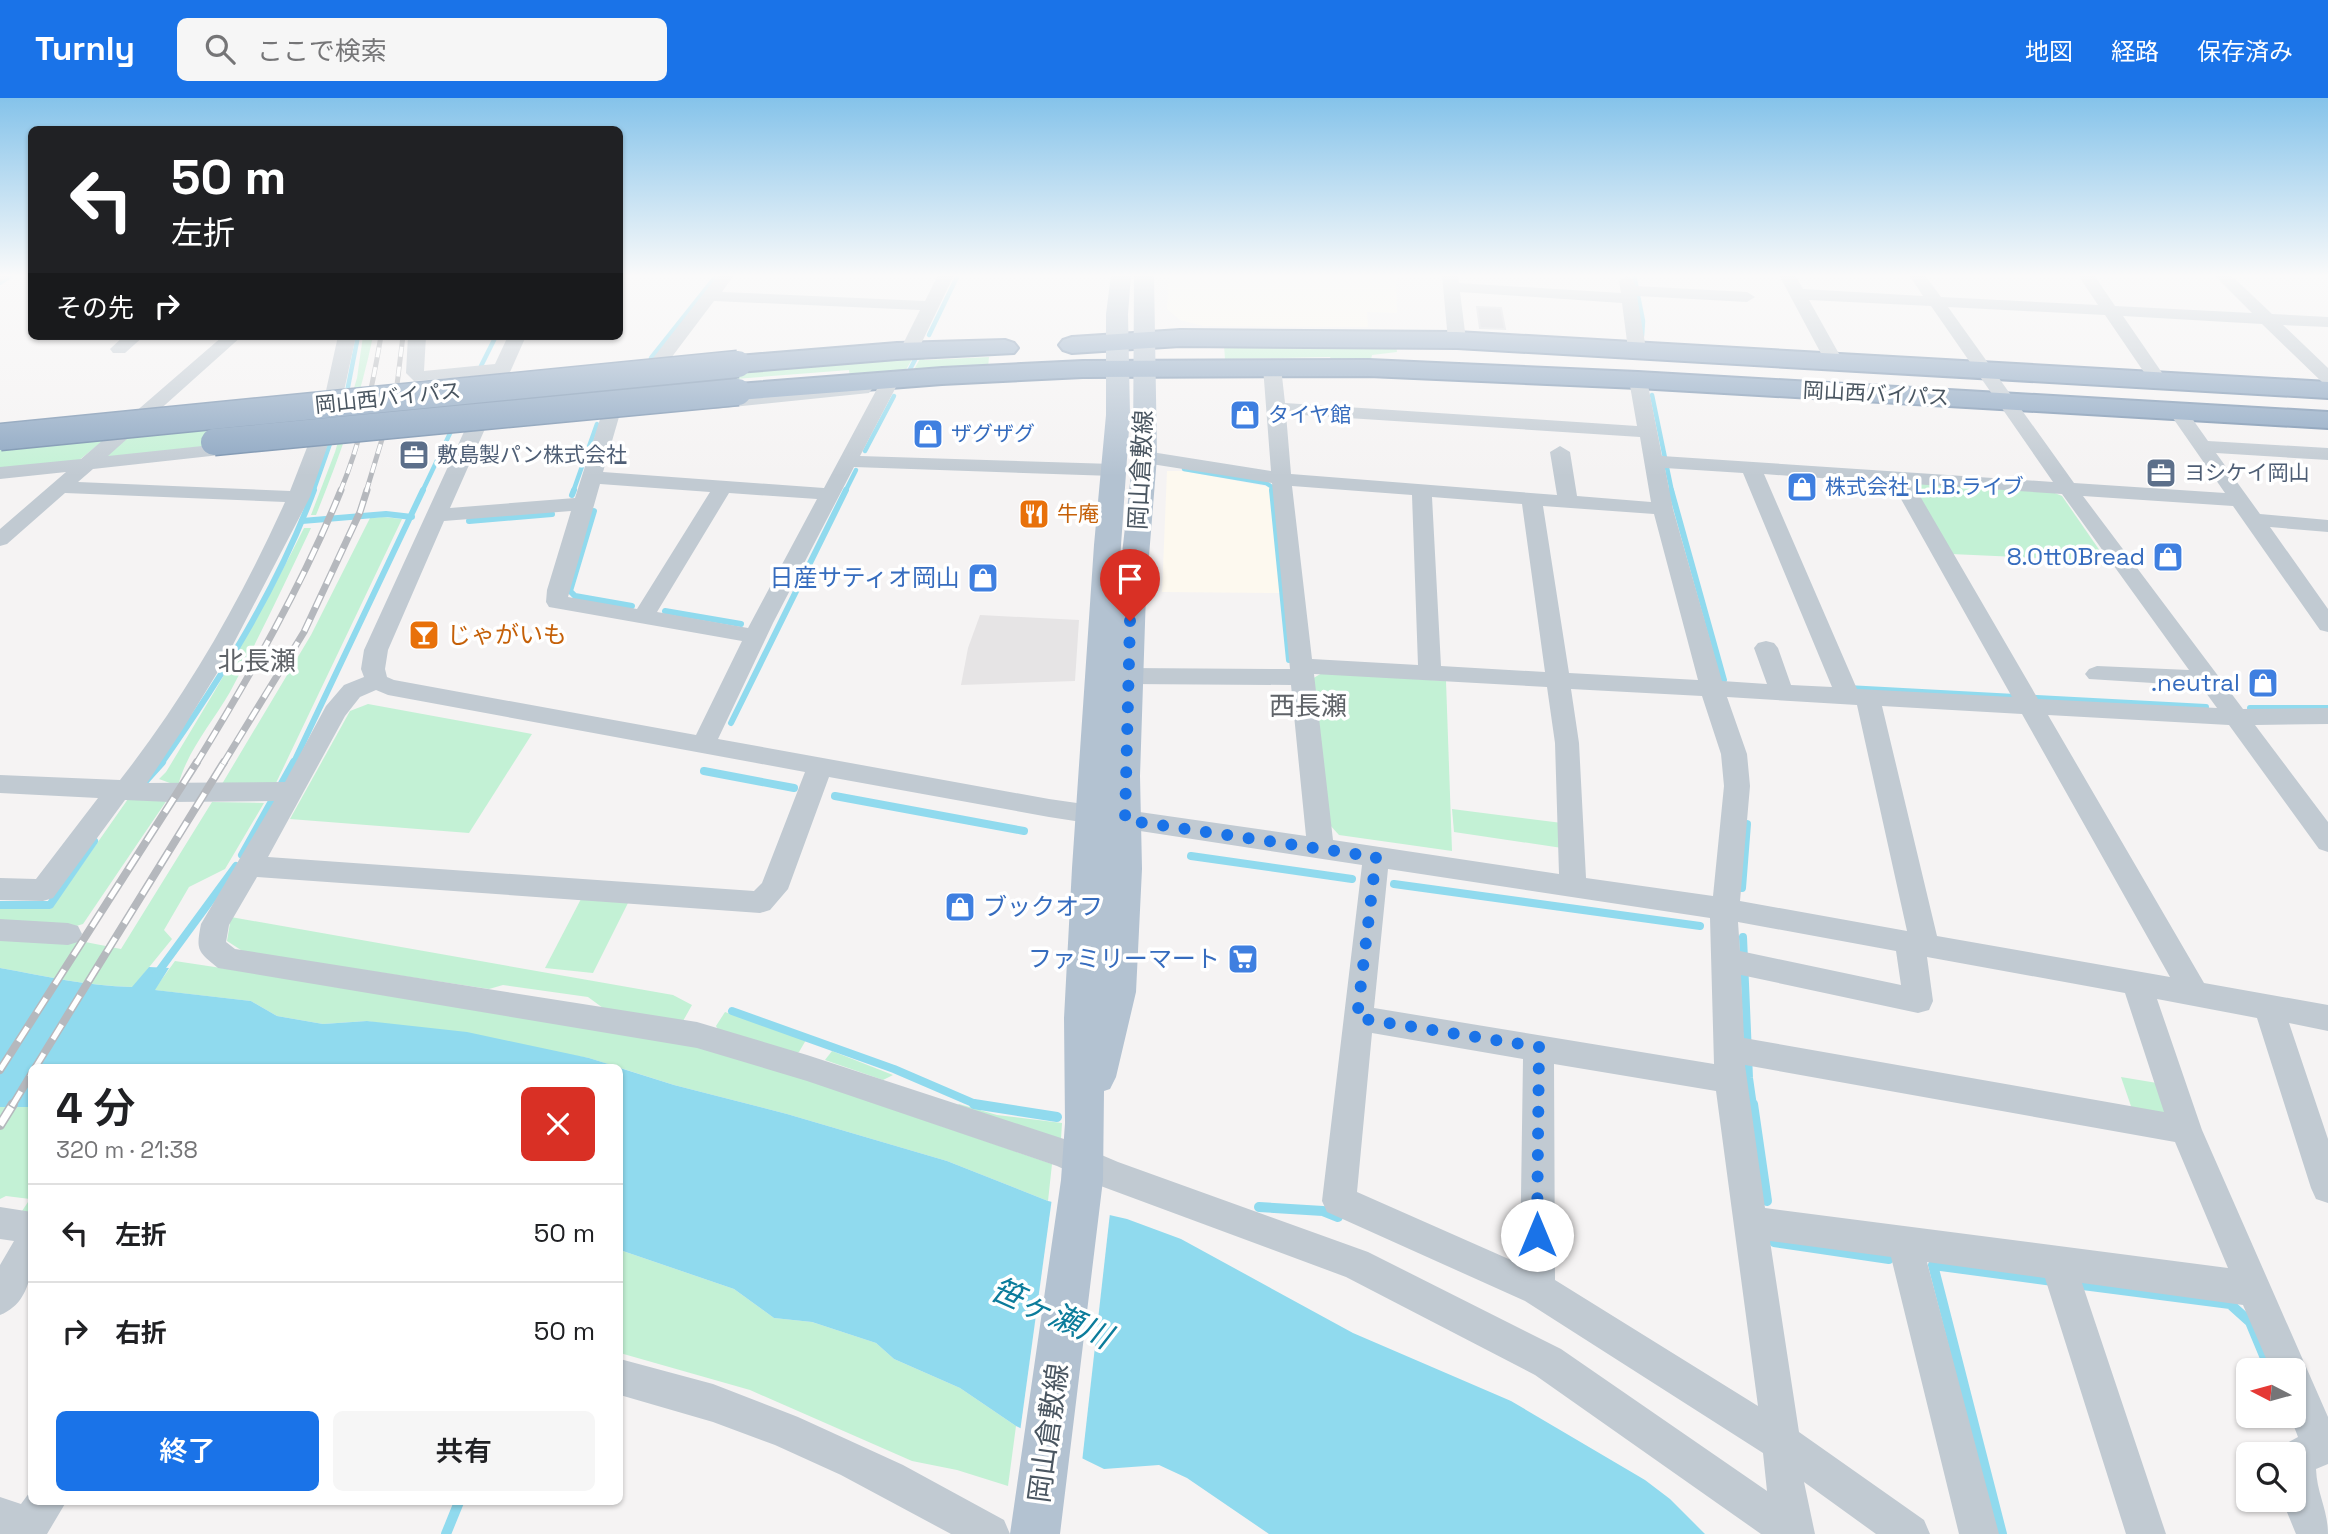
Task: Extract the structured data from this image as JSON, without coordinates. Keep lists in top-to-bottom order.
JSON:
{
  "streets": {
    "highway": ["岡山西バイパス"],
    "main road": ["岡山倉敷線"]
  },
  "crossings": [
    ["岡山西バイパス", "岡山倉敷線"]
  ],
  "districts": ["北長瀬", "西長瀬"],
  "water": ["笹ヶ瀬川"],
  "places": {
    "shop": [
      "タイヤ館",
      "ザグザグ",
      "株式会社 L.I.B.ライブ",
      "8.OttOBread",
      "日産サティオ岡山",
      ".neutral",
      "ブックオフ"
    ],
    "office": ["敷島製パン株式会社", "ヨシケイ岡山"],
    "restaurant": ["牛庵"],
    "bar": ["じゃがいも"],
    "supermarket": ["ファミリーマート"]
  },
  "north": "left",
  "page": {
    "header": "Turnly",
    "search": "ここで検索",
    "nav": ["地図", "経路", "保存済み"],
    "turn": ["50 m", "左折"],
    "then": "その先",
    "heading": ["4 分", "320 m · 21:38"],
    "list": [
      {
        "name": "左折",
        "value": "50 m"
      },
      {
        "name": "右折",
        "value": "50 m"
      }
    ],
    "buttons": ["終了", "共有"]
  }
}
